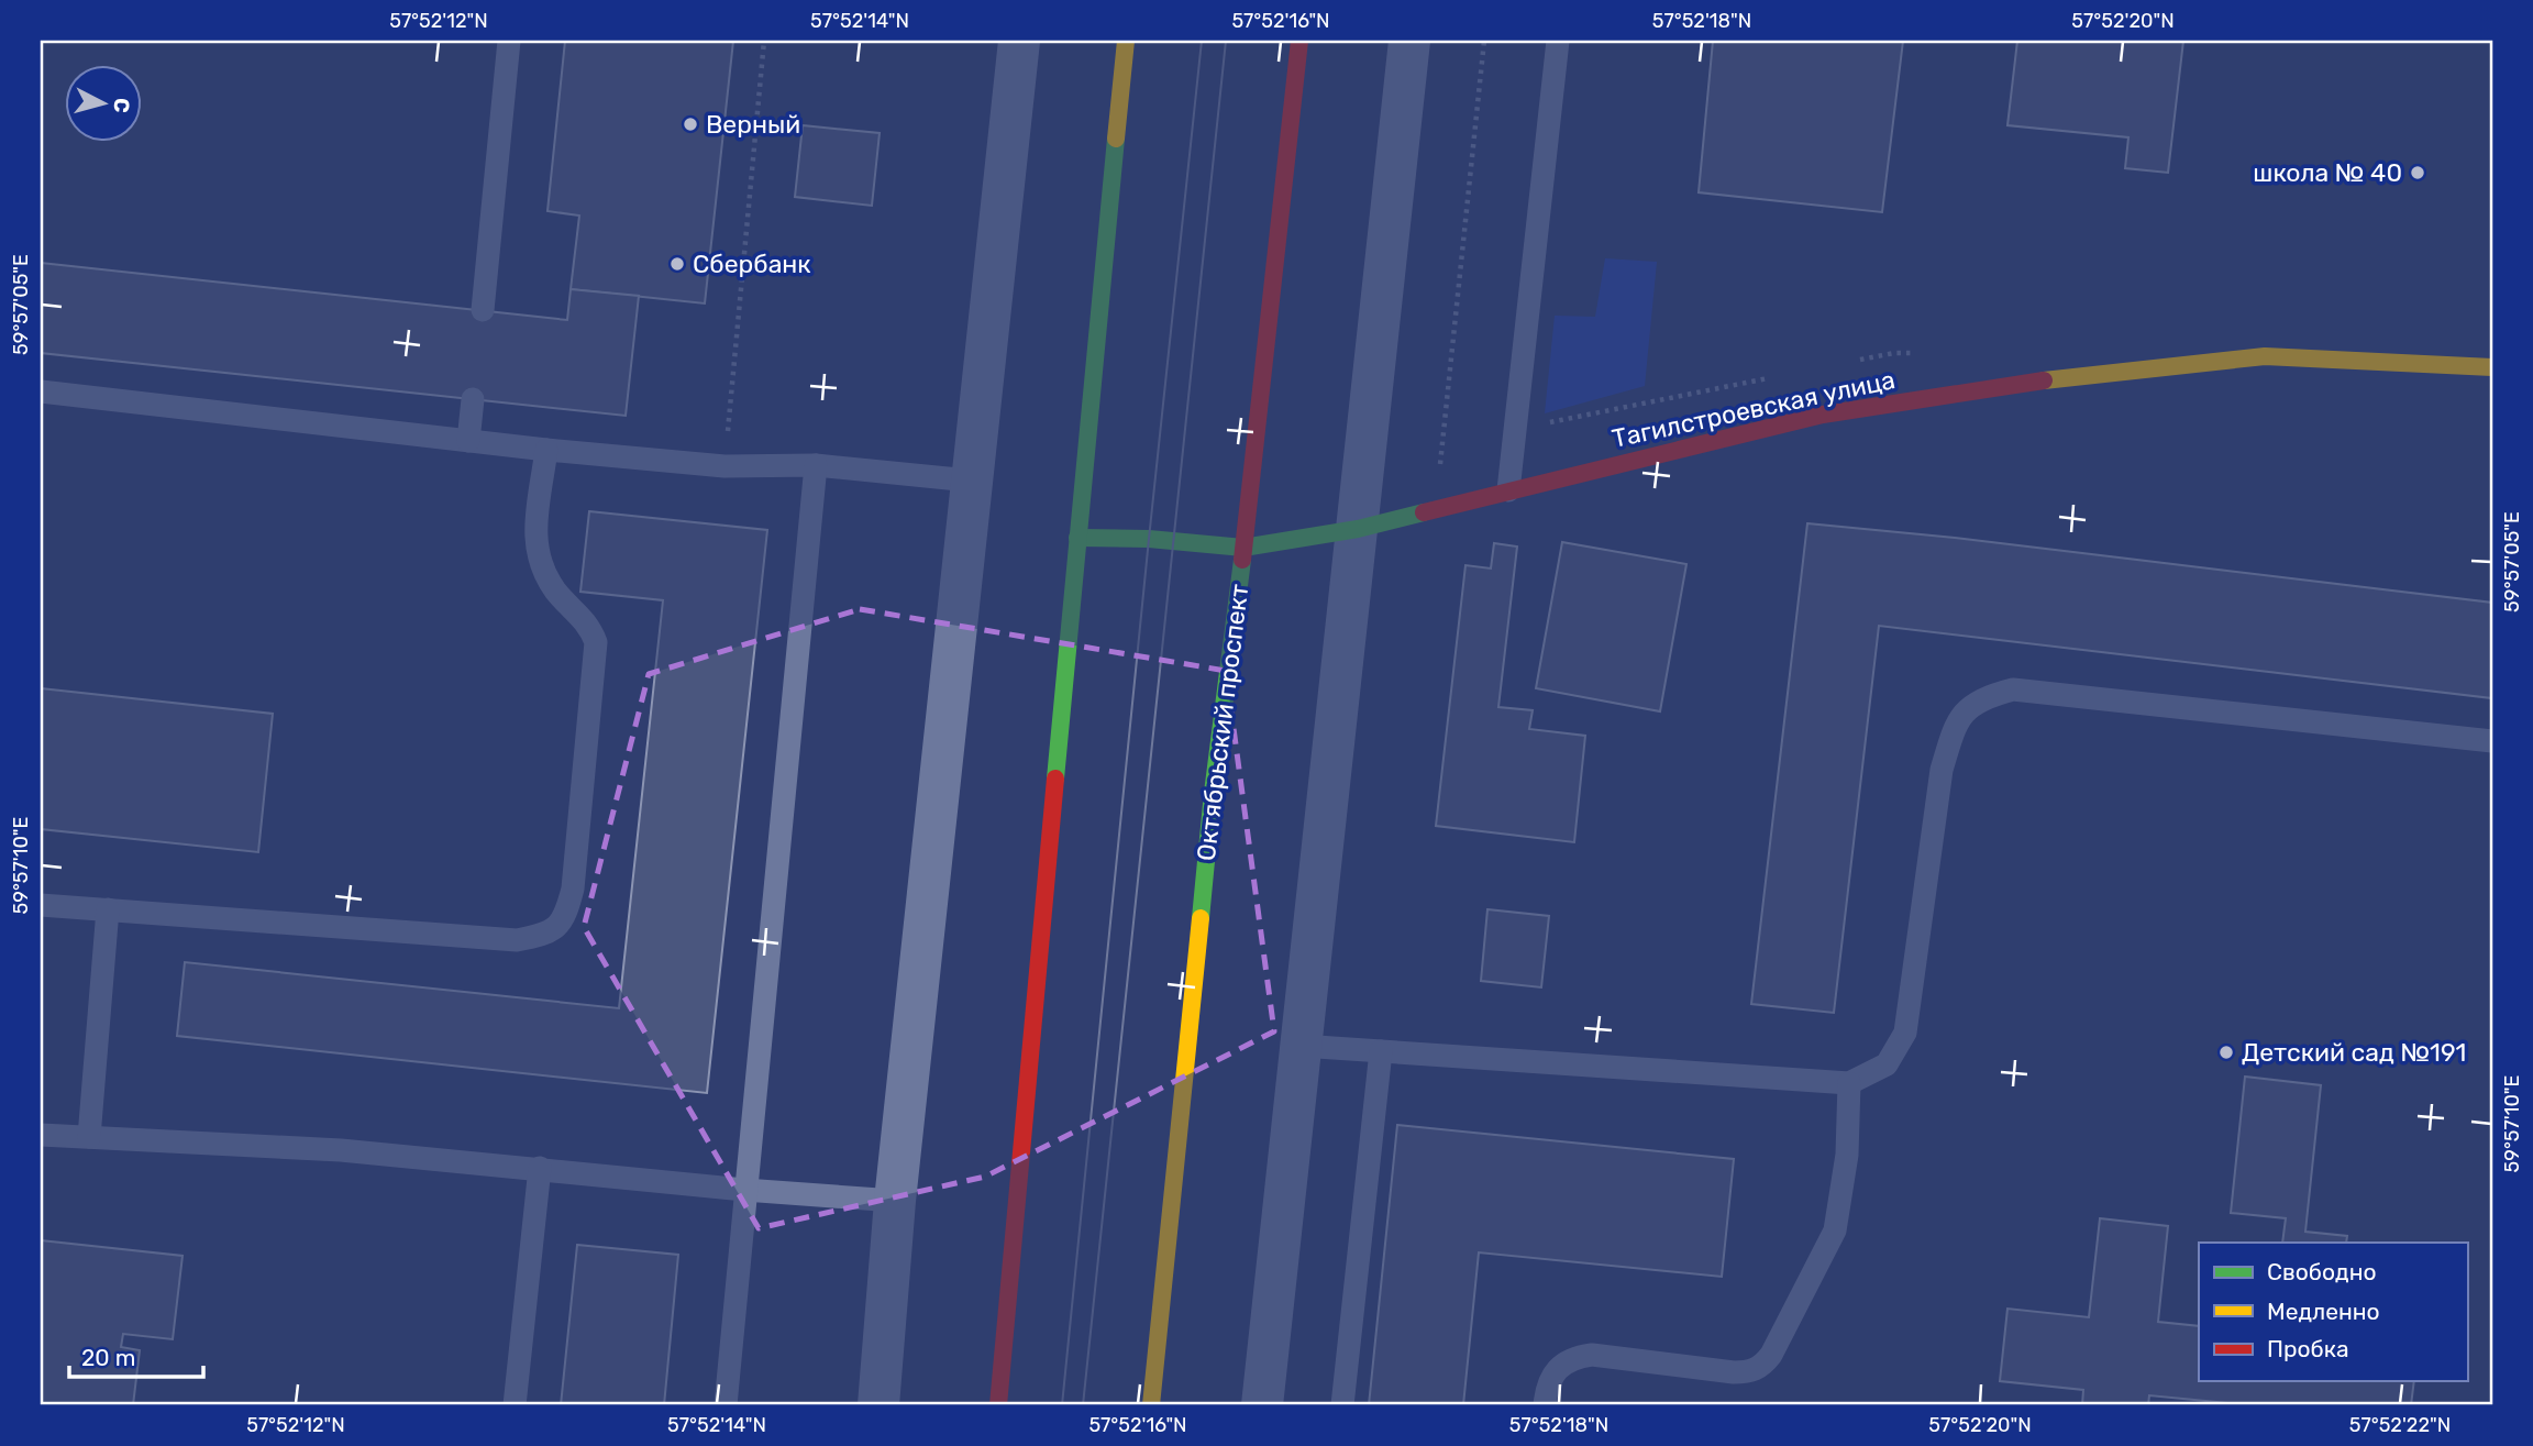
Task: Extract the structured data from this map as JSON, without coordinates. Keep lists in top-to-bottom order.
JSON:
{
  "streets": {
    "main road": ["Тагилстроевская улица", "Октябрьский проспект"]
  },
  "crossings": [
    ["Тагилстроевская улица", "Октябрьский проспект"]
  ],
  "places": [
    "Верный",
    "школа № 40",
    "Сбербанк",
    "Детский сад №191"
  ],
  "legend": ["Свободно", "Медленно", "Пробка"],
  "scale_bar": "20 m",
  "north": "right",
  "coordinates": [
    "57°52'12\"N",
    "57°52'14\"N",
    "57°52'16\"N",
    "57°52'18\"N",
    "57°52'20\"N",
    "59°57'05\"E",
    "59°57'10\"E",
    "57°52'22\"N"
  ]
}
